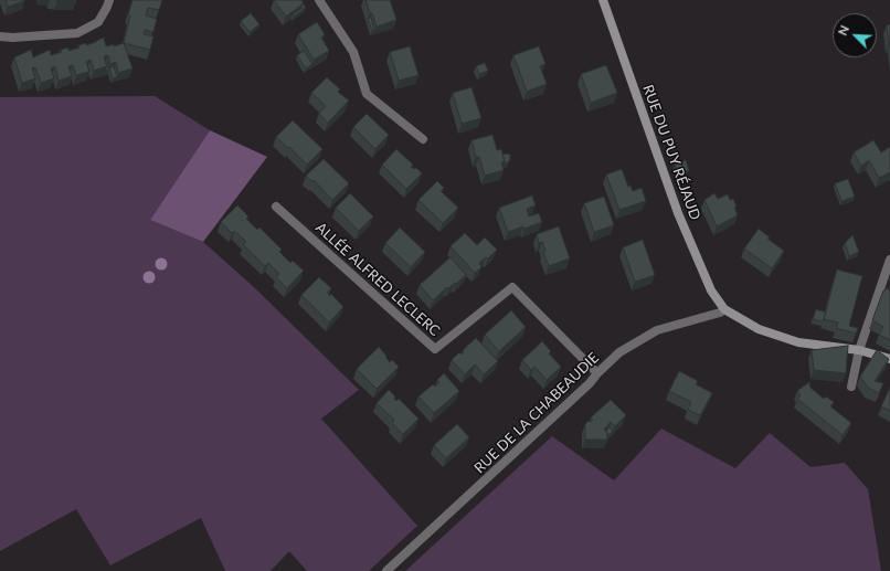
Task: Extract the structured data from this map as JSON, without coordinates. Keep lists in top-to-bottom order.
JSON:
{
  "streets": {
    "street": ["RUE DU PUY RÉJAUD", "ALLÉE ALFRED LECLERC", "RUE DE LA CHABEAUDIE"]
  },
  "crossings": [
    ["RUE DU PUY RÉJAUD", "RUE DE LA CHABEAUDIE"],
    ["ALLÉE ALFRED LECLERC", "RUE DE LA CHABEAUDIE"]
  ],
  "north": "top left"
}
